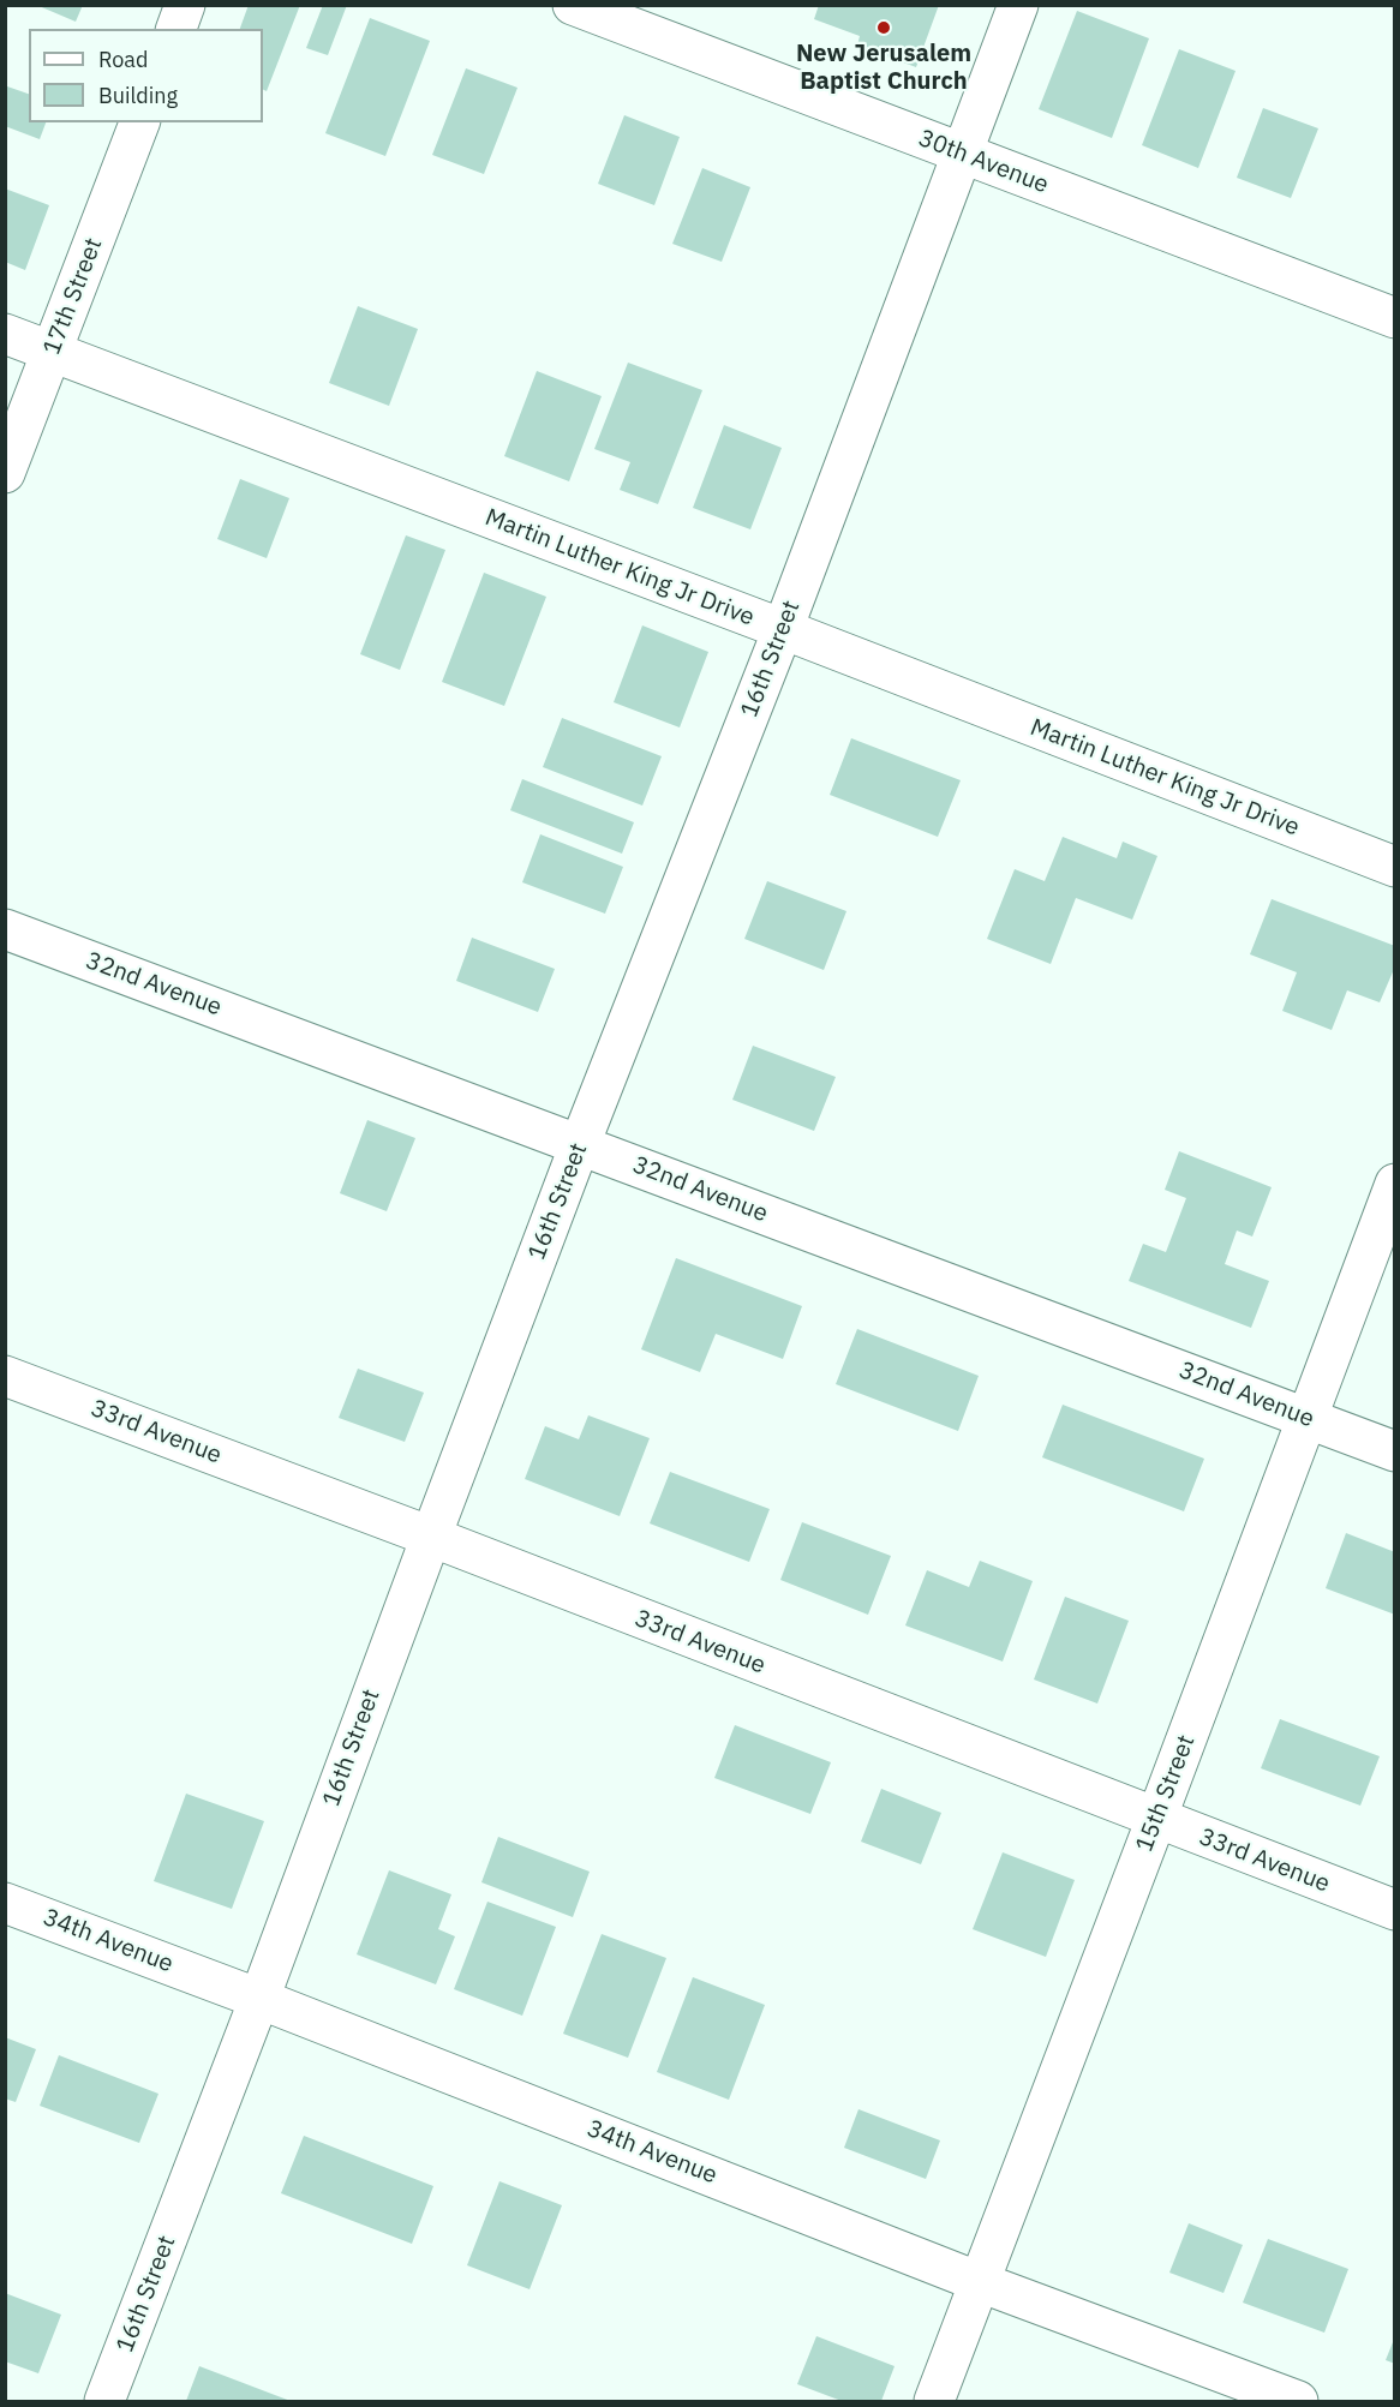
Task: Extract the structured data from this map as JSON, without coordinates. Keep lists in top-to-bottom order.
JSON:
{
  "streets": {
    "street": [
      "30th Avenue",
      "17th Street",
      "Martin Luther King Jr Drive",
      "16th Street",
      "32nd Avenue",
      "33rd Avenue",
      "15th Street",
      "34th Avenue"
    ]
  },
  "crossings": [
    ["30th Avenue", "16th Street"],
    ["17th Street", "Martin Luther King Jr Drive"],
    ["Martin Luther King Jr Drive", "16th Street"],
    ["16th Street", "32nd Avenue"],
    ["16th Street", "33rd Avenue"],
    ["16th Street", "34th Avenue"],
    ["32nd Avenue", "15th Street"],
    ["33rd Avenue", "15th Street"],
    ["15th Street", "34th Avenue"]
  ],
  "places": ["New Jerusalem Baptist Church"],
  "legend": ["Road", "Building"]
}
